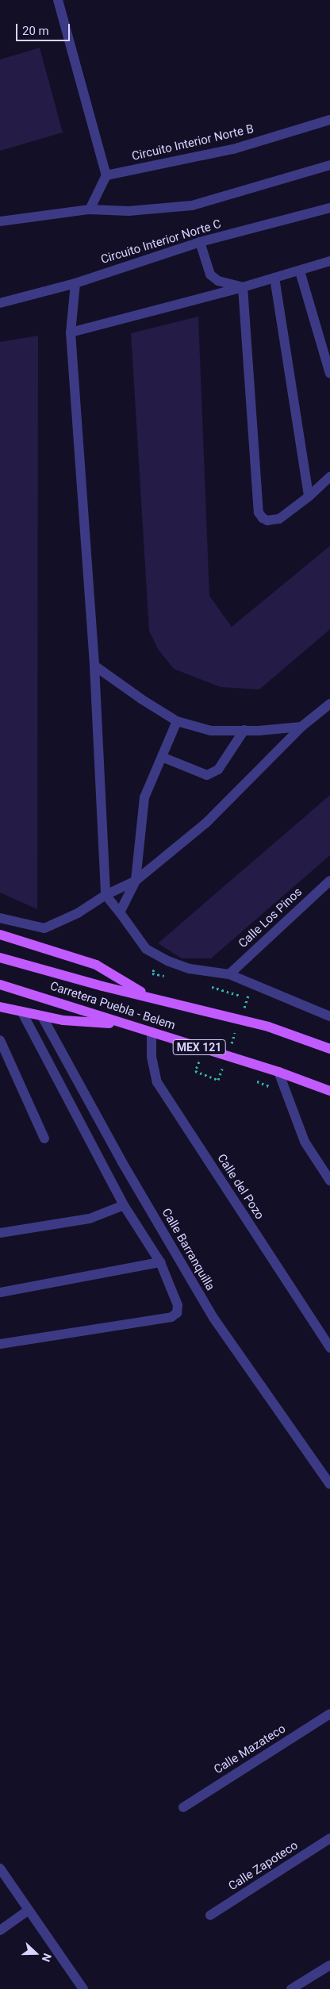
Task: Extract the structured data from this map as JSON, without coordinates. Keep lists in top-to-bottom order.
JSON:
{
  "streets": {
    "main road": ["Carretera Puebla - Belem", "MEX 121"],
    "street": [
      "Circuito Interior Norte B",
      "Circuito Interior Norte C",
      "Calle Los Pinos",
      "Calle del Pozo",
      "Calle Barranquilla",
      "Calle Mazateco",
      "Calle Zapoteco"
    ]
  },
  "crossings": [
    ["Carretera Puebla - Belem", "Calle del Pozo"]
  ],
  "scale_bar": "20 m",
  "north": "right"
}
